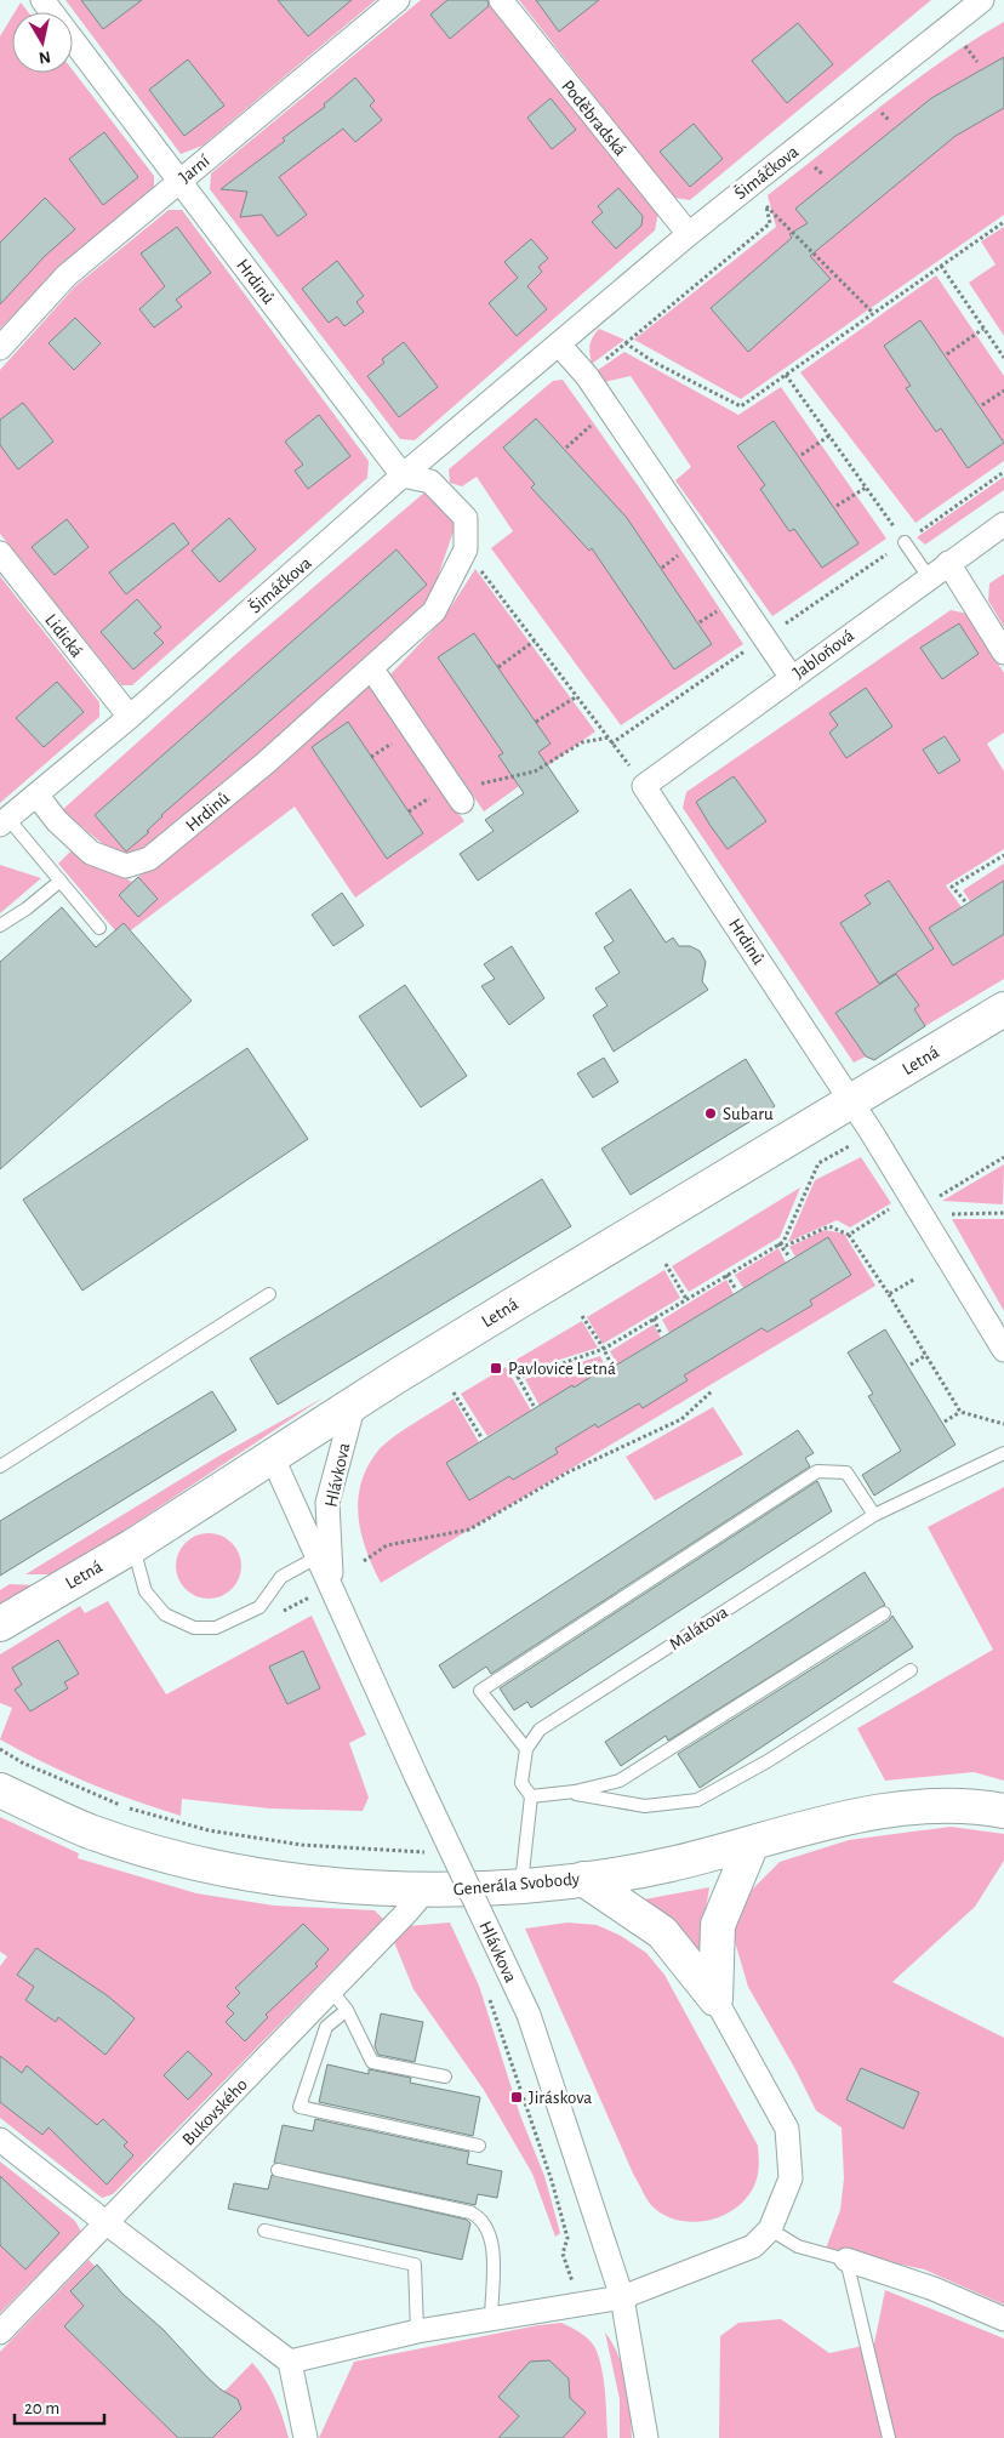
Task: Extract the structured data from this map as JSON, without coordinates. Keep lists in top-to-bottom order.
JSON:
{
  "streets": {
    "main road": ["Letná", "Generála Svobody"],
    "street": [
      "Poděbradská",
      "Jarní",
      "Šimáčkova",
      "Hrdinů",
      "Lidická",
      "Jabloňová",
      "Hlávkova",
      "Bukovského"
    ],
    "lane": ["Malátova"]
  },
  "crossings": [
    ["Poděbradská", "Šimáčkova"],
    ["Jarní", "Hrdinů"],
    ["Šimáčkova", "Hrdinů"],
    ["Šimáčkova", "Lidická"],
    ["Hrdinů", "Jabloňová"],
    ["Hrdinů", "Letná"],
    ["Letná", "Hlávkova"],
    ["Generála Svobody", "Bukovského"]
  ],
  "places": {
    "other": ["Subaru"],
    "transit": ["Pavlovice Letná", "Jiráskova"]
  },
  "scale_bar": "20 m",
  "north": "bottom"
}
